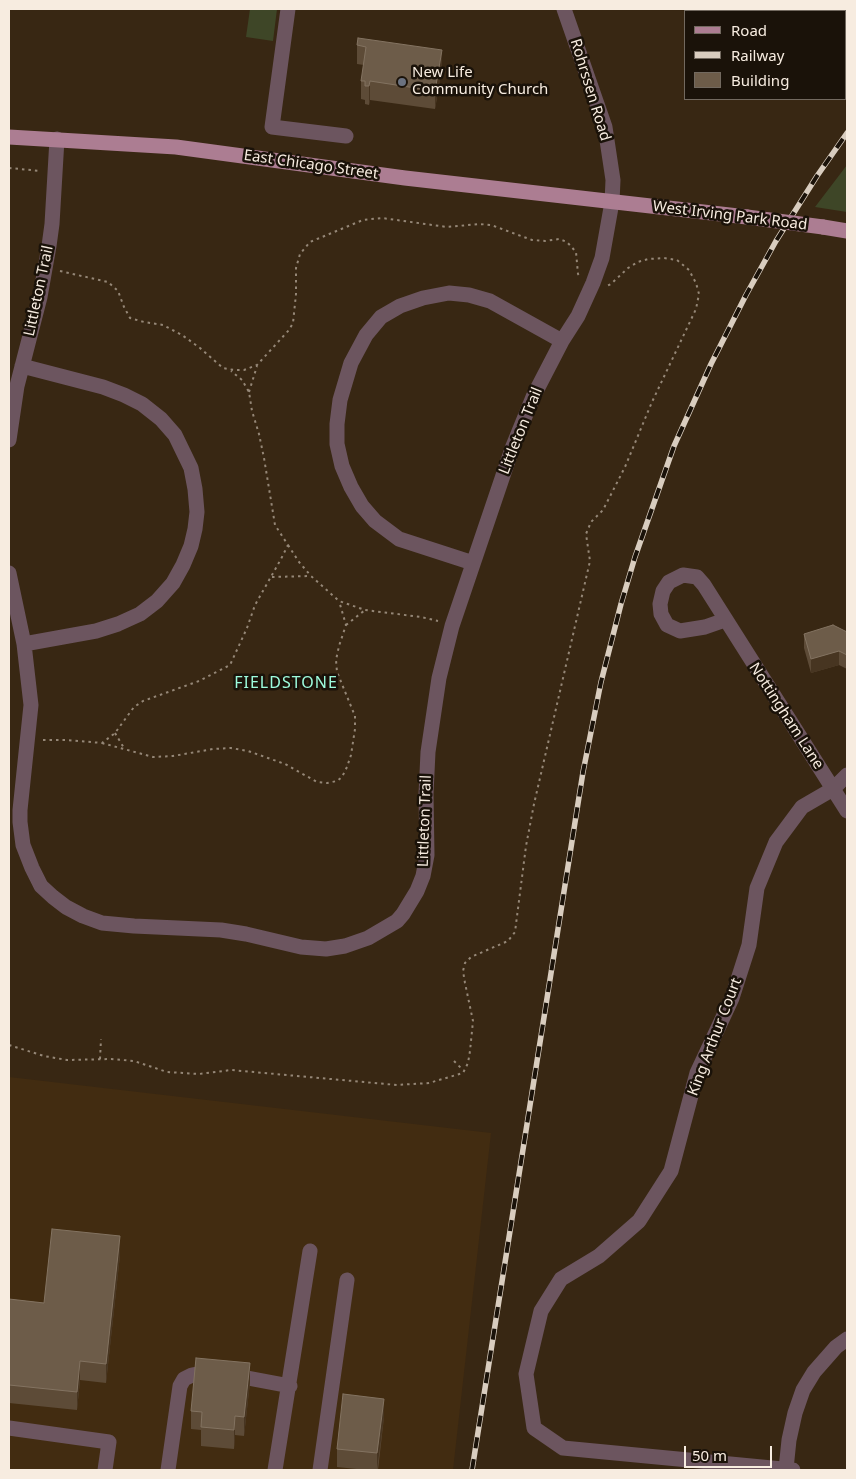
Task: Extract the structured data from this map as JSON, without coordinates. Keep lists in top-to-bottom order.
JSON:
{
  "streets": {
    "main road": ["East Chicago Street", "West Irving Park Road"],
    "street": [
      "Rohrssen Road",
      "Littleton Trail",
      "Nottingham Lane",
      "King Arthur Court"
    ]
  },
  "crossings": [
    ["Rohrssen Road", "East Chicago Street"],
    ["Rohrssen Road", "West Irving Park Road"],
    ["Rohrssen Road", "Littleton Trail"],
    ["East Chicago Street", "West Irving Park Road"],
    ["East Chicago Street", "Littleton Trail"],
    ["West Irving Park Road", "Littleton Trail"],
    ["Nottingham Lane", "King Arthur Court"]
  ],
  "districts": ["FIELDSTONE"],
  "places": ["New Life Community Church"],
  "legend": ["Road", "Railway", "Building"],
  "scale_bar": "50 m"
}
